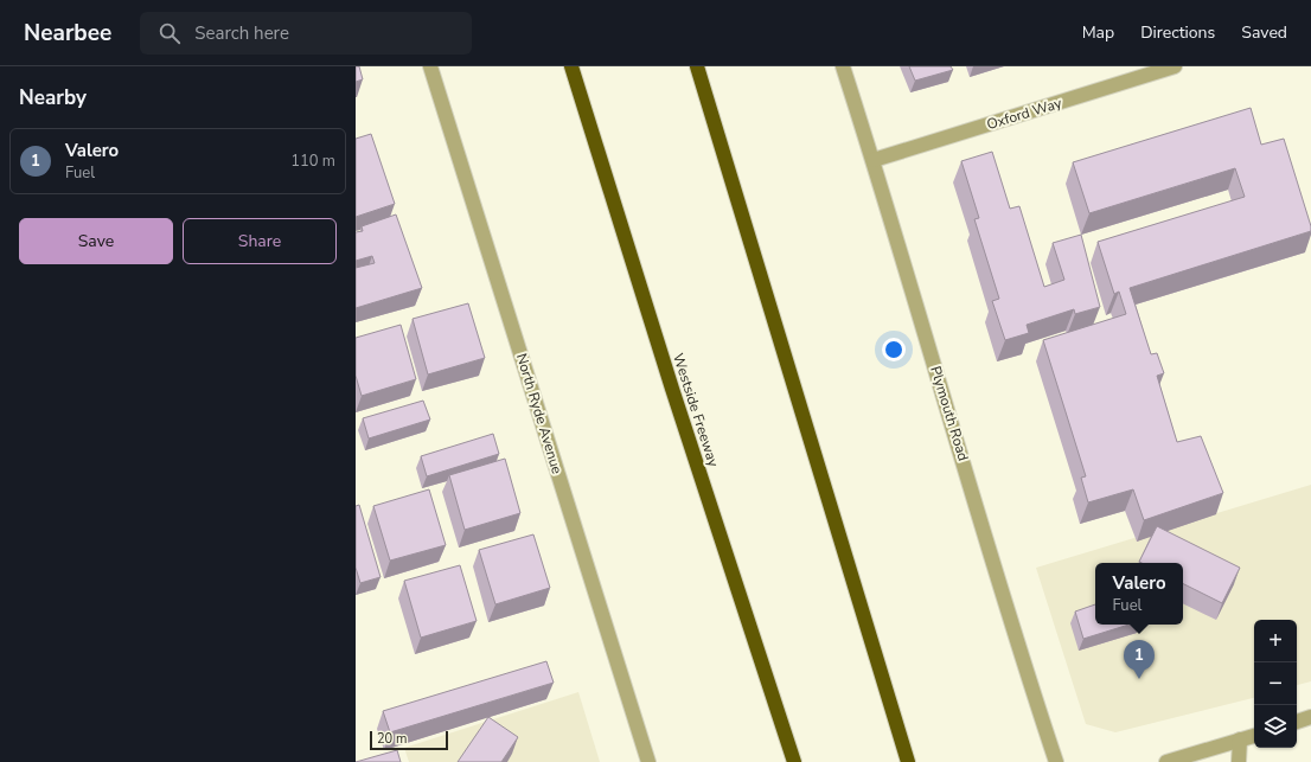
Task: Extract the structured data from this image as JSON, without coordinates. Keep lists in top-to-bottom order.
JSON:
{
  "streets": {
    "highway": ["Westside Freeway"],
    "street": ["Oxford Way", "North Ryde Avenue", "Plymouth Road"]
  },
  "crossings": [
    ["Oxford Way", "Plymouth Road"]
  ],
  "scale_bar": "20 m",
  "page": {
    "header": "Nearbee",
    "search": "Search here",
    "nav": ["Map", "Directions", "Saved"],
    "heading": "Nearby",
    "list": [
      {
        "mark": "1",
        "name": "Valero",
        "note": "Fuel",
        "value": "110 m"
      }
    ],
    "buttons": ["Save", "Share"],
    "popup": ["Valero", "Fuel"],
    "map_buttons": ["+", "−"],
    "pins": "1",
    "scale": "20 m"
  }
}
